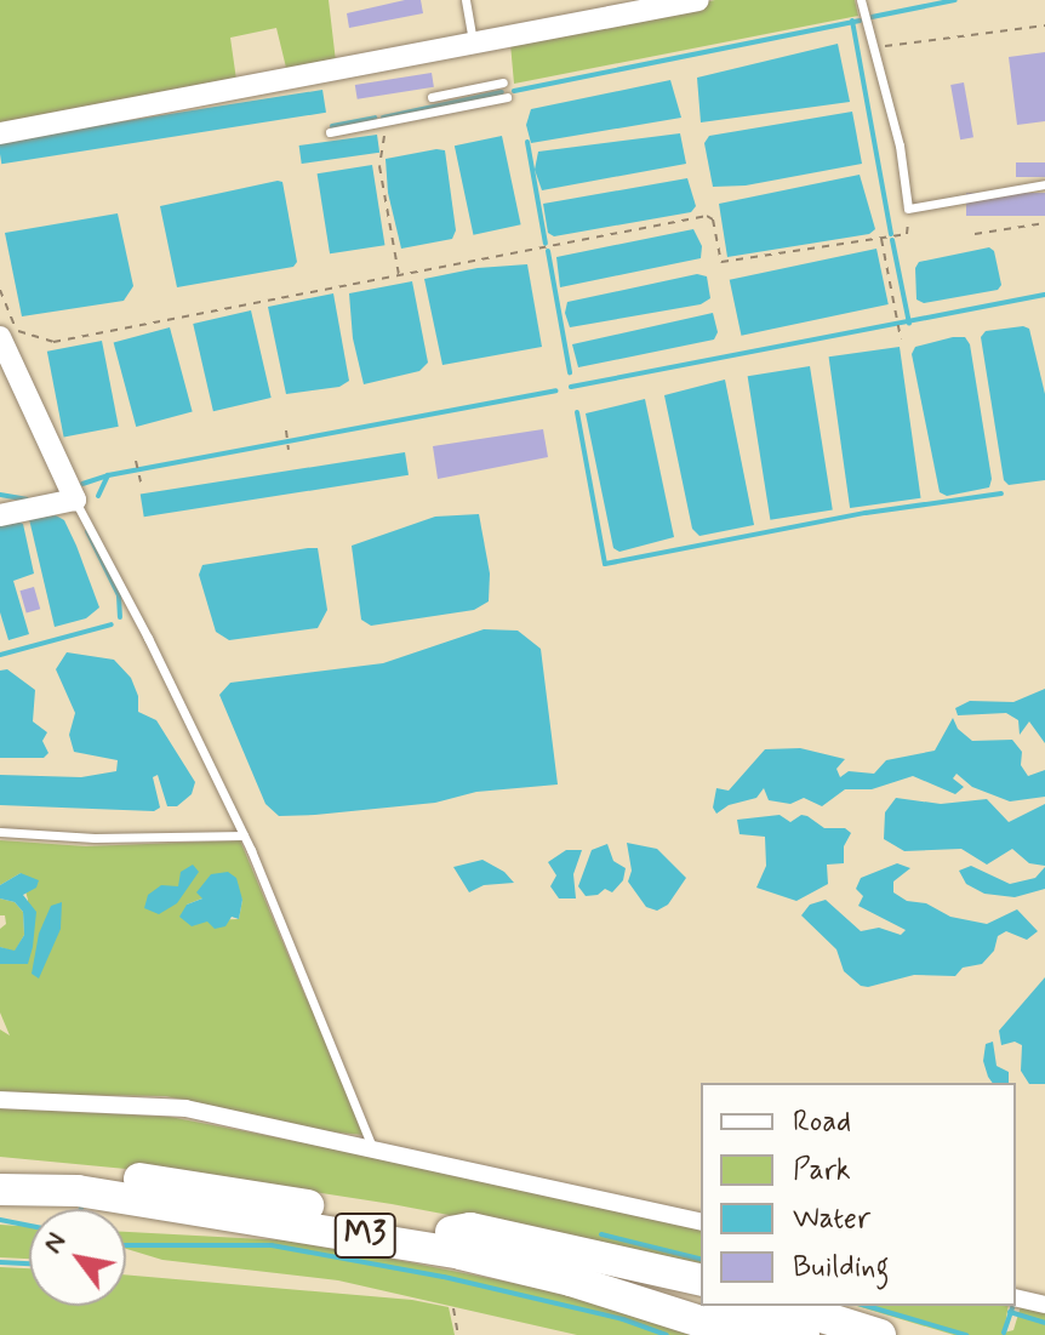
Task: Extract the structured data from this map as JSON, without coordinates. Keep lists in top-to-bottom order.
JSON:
{
  "streets": {
    "highway": ["M3"]
  },
  "legend": [
    "Road",
    "Park",
    "Water",
    "Building"
  ],
  "north": "top left"
}
